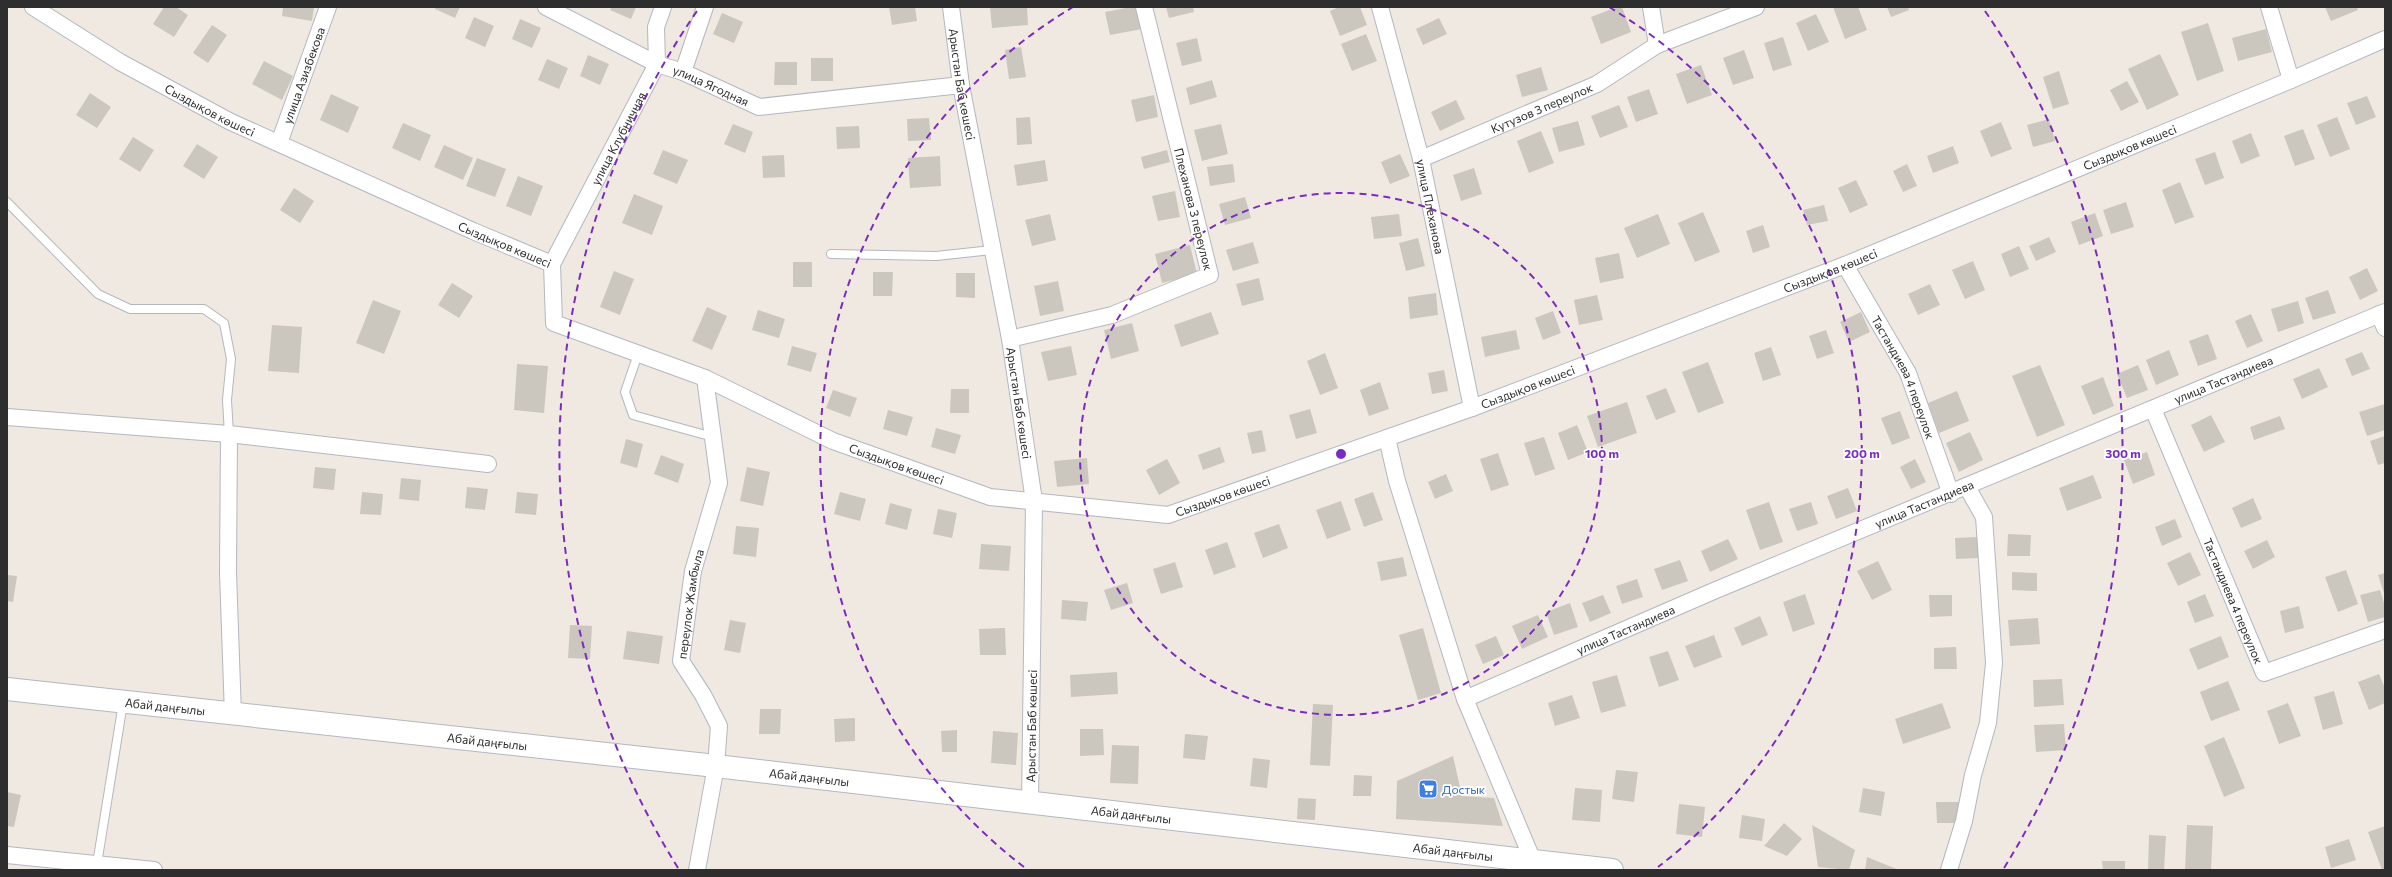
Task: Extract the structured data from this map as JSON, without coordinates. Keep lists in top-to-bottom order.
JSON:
{
  "streets": {
    "street": [
      "улица Азизбекова",
      "Арыстан Баб көшесі",
      "улица Ягодная",
      "Кутузов 3 переулок",
      "Сыздықов көшесі",
      "улица Клубничная",
      "улица Плеханова",
      "Плеханова 3 переулок",
      "Тастандиева 4 переулок",
      "улица Тастандиева",
      "переулок Жамбыла",
      "Абай даңғылы"
    ]
  },
  "crossings": [
    ["улица Азизбекова", "Сыздықов көшесі"],
    ["Арыстан Баб көшесі", "улица Ягодная"],
    ["Арыстан Баб көшесі", "Сыздықов көшесі"],
    ["Арыстан Баб көшесі", "Плеханова 3 переулок"],
    ["Арыстан Баб көшесі", "Абай даңғылы"],
    ["улица Ягодная", "улица Клубничная"],
    ["Кутузов 3 переулок", "улица Плеханова"],
    ["Сыздықов көшесі", "улица Клубничная"],
    ["Сыздықов көшесі", "улица Плеханова"],
    ["Сыздықов көшесі", "Тастандиева 4 переулок"],
    ["Сыздықов көшесі", "переулок Жамбыла"],
    ["Тастандиева 4 переулок", "улица Тастандиева"],
    ["переулок Жамбыла", "Абай даңғылы"]
  ],
  "places": {
    "supermarket": ["Достык"]
  },
  "rings": ["100 m", "200 m", "300 m"]
}
